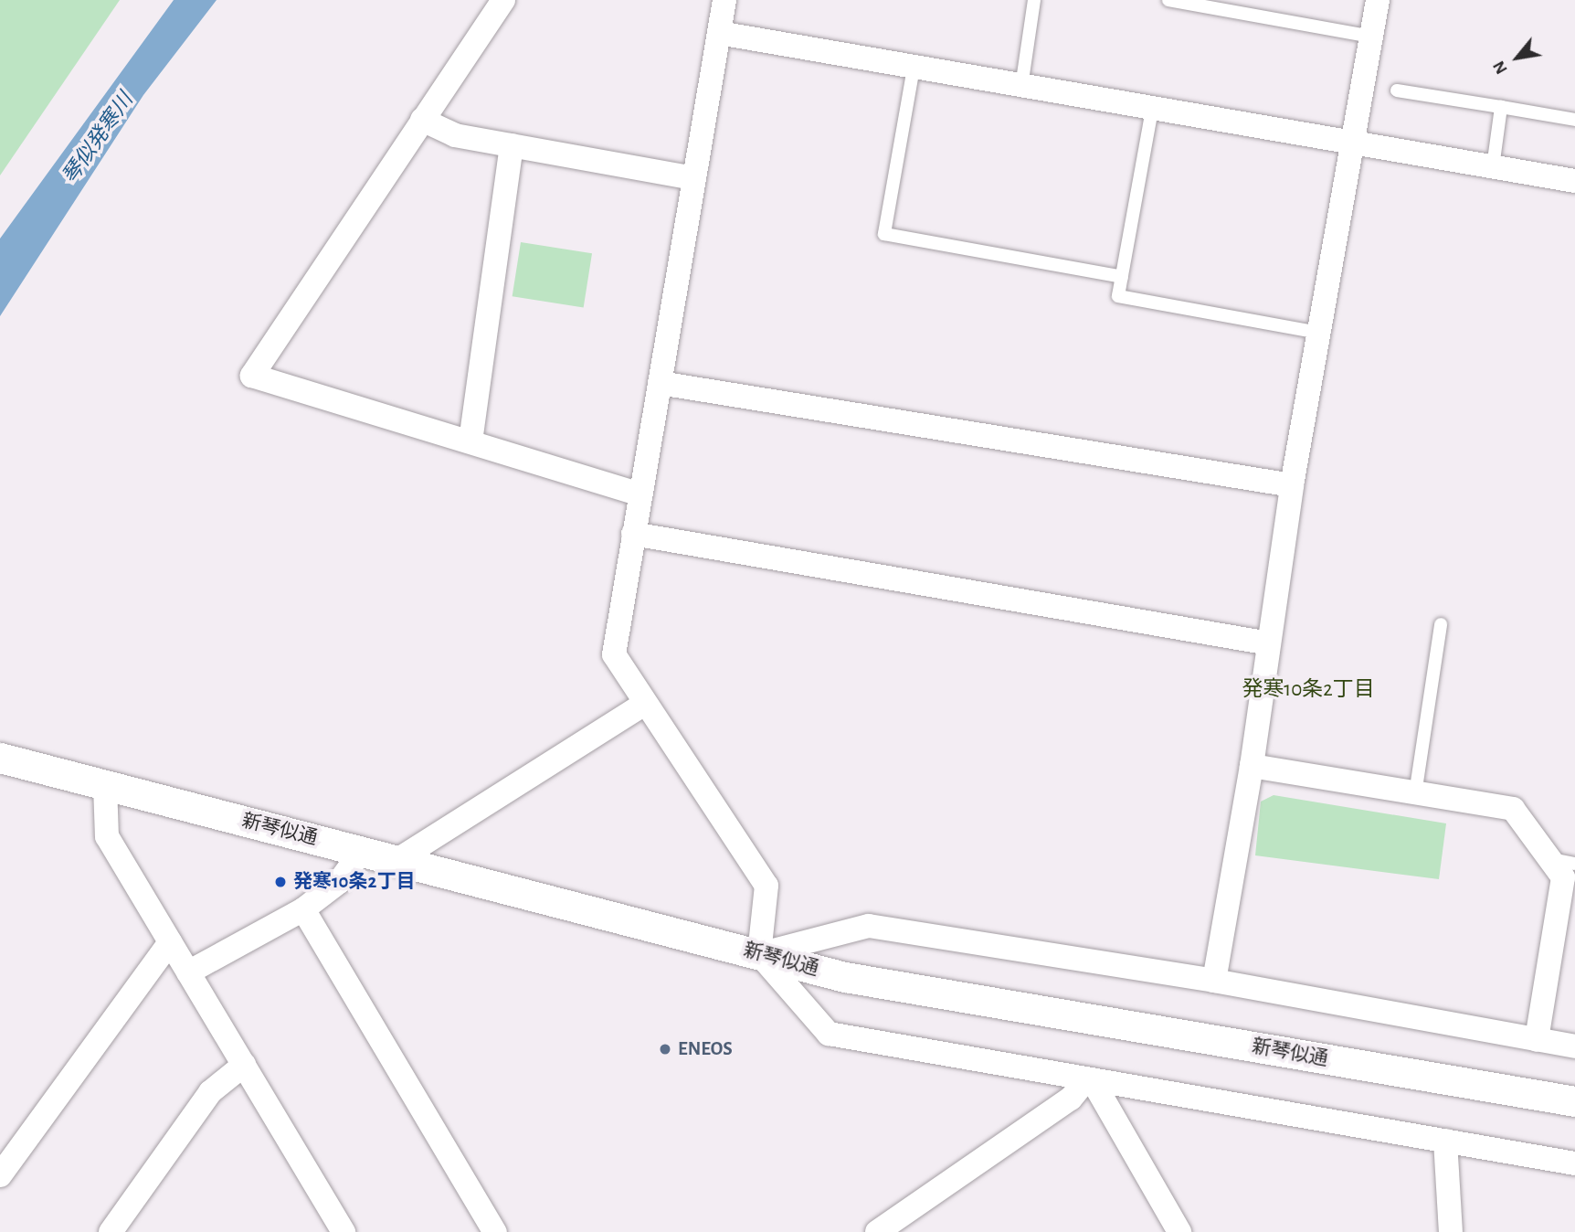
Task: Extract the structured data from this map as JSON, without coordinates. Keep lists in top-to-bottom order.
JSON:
{
  "streets": {
    "street": ["新琴似通"]
  },
  "districts": ["発寒10条2丁目"],
  "water": ["琴似発寒川"],
  "places": ["発寒10条2丁目", "ENEOS"],
  "north": "bottom left"
}
